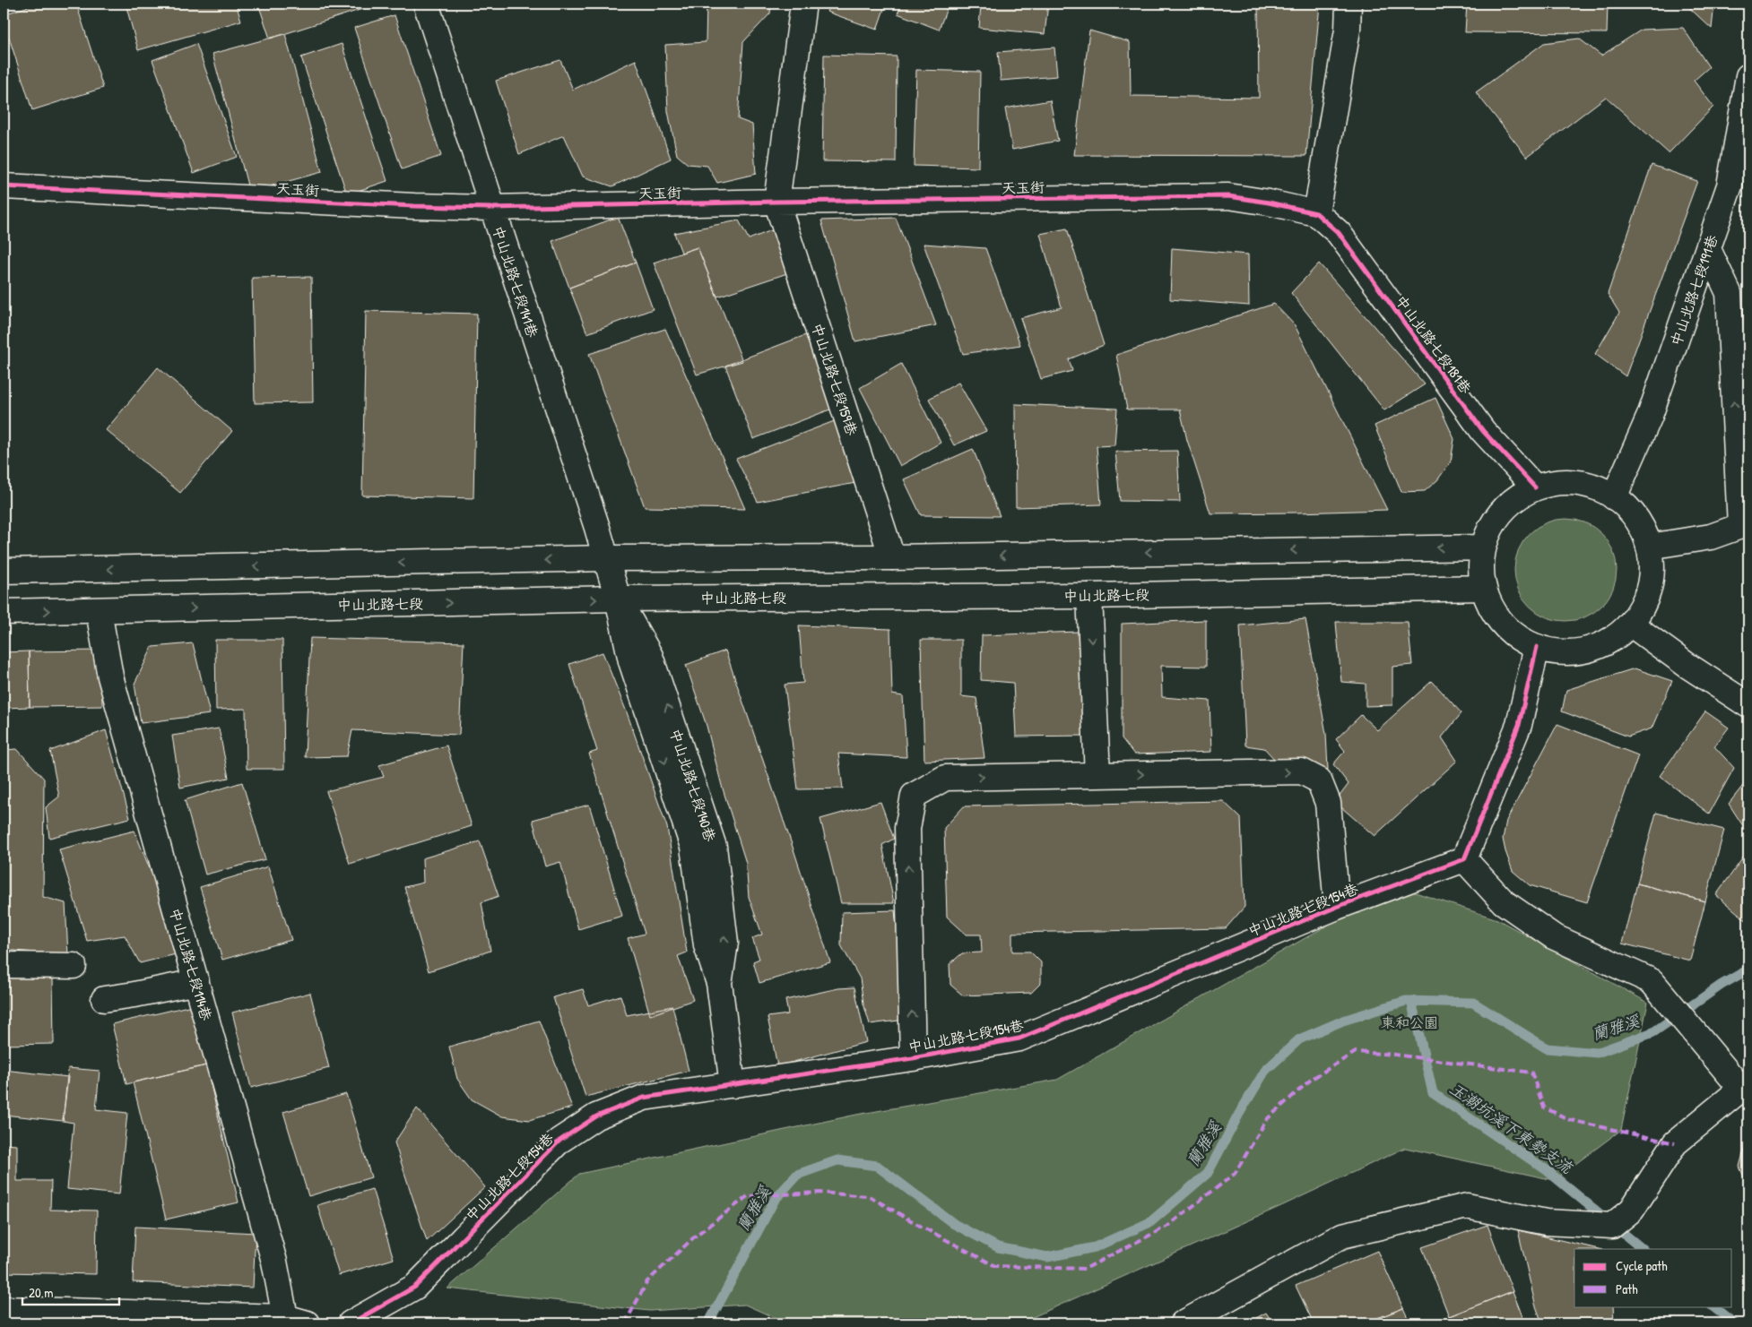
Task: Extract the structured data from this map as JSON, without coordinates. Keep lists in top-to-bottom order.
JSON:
{
  "streets": {
    "street": [
      "天玉街",
      "中山北路七段141巷",
      "中山北路七段191巷",
      "中山北路七段181巷",
      "中山北路七段159巷",
      "中山北路七段",
      "中山北路七段140巷",
      "中山北路七段154巷",
      "中山北路七段114巷"
    ]
  },
  "crossings": [
    ["天玉街", "中山北路七段141巷"],
    ["天玉街", "中山北路七段181巷"],
    ["天玉街", "中山北路七段159巷"],
    ["中山北路七段141巷", "中山北路七段140巷"],
    ["中山北路七段", "中山北路七段140巷"],
    ["中山北路七段", "中山北路七段114巷"],
    ["中山北路七段140巷", "中山北路七段154巷"]
  ],
  "water": ["蘭雅溪", "玉潮坑溪下東勢支流"],
  "parks": ["東和公園"],
  "legend": ["Cycle path", "Path"],
  "scale_bar": "20 m"
}
